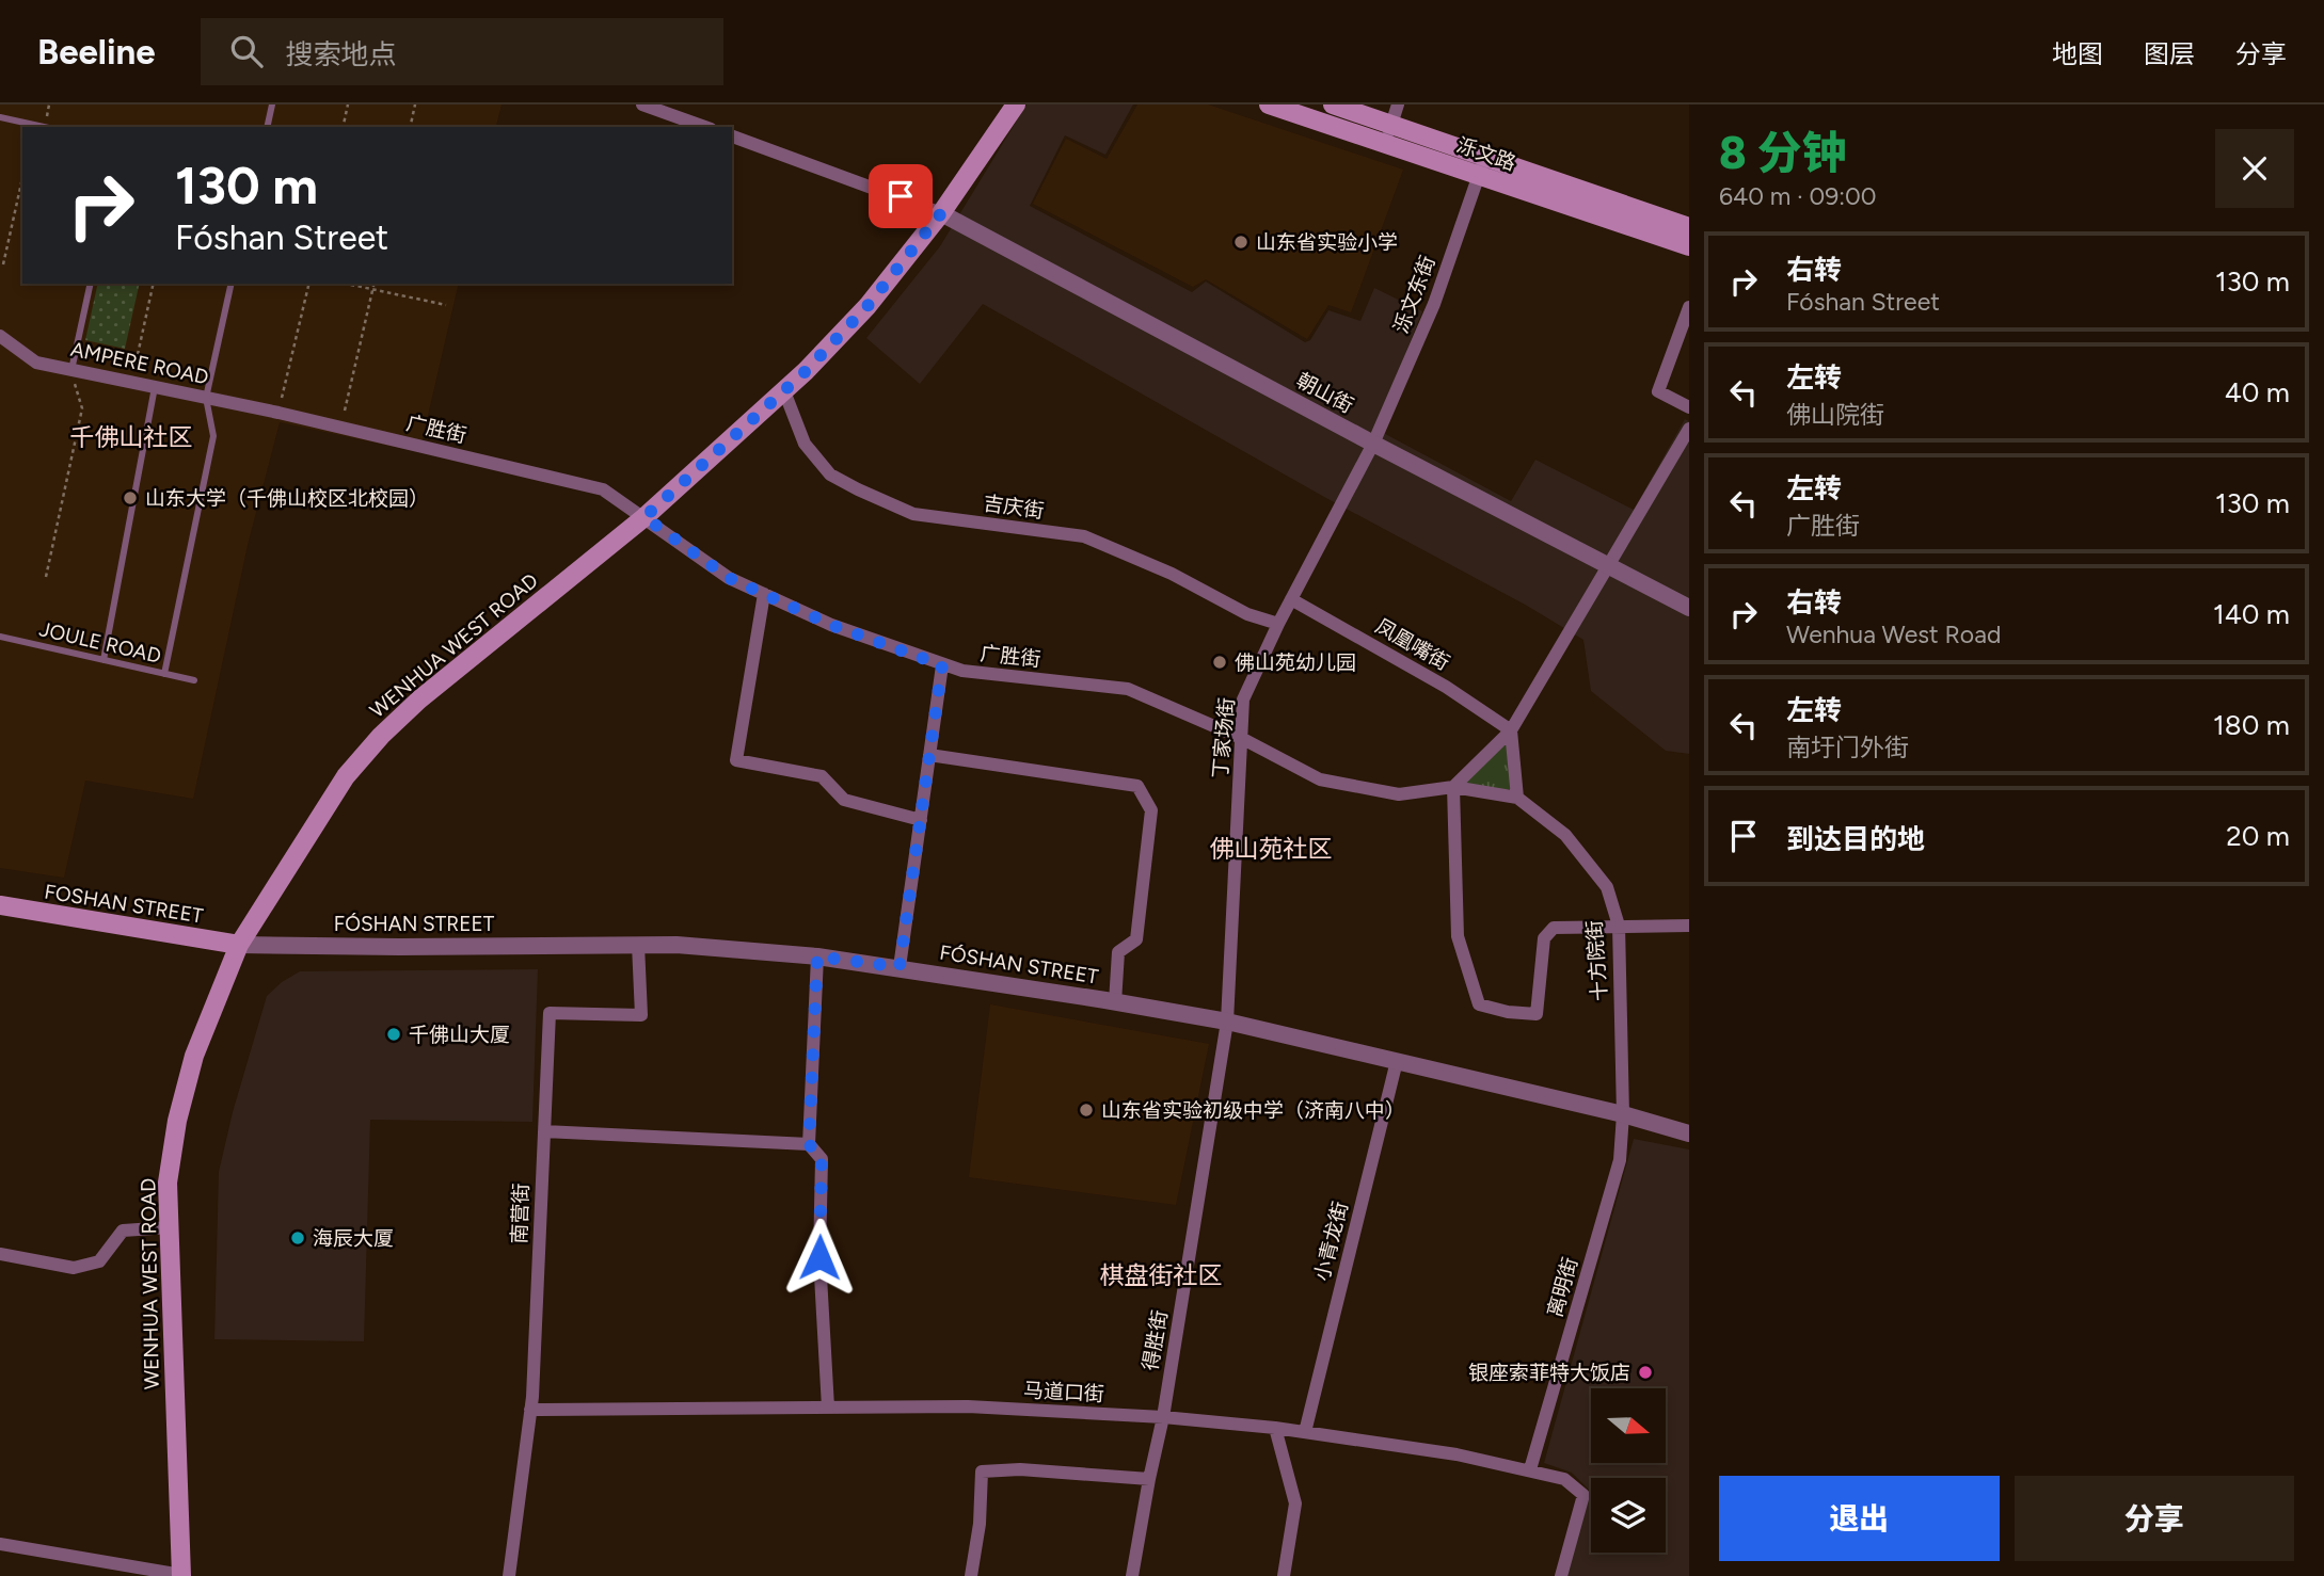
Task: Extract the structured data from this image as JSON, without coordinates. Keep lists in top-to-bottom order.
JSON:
{
  "streets": {
    "main road": ["泺文路", "WENHUA WEST ROAD", "FOSHAN STREET"],
    "street": [
      "泺文东街",
      "AMPERE ROAD",
      "朝山街",
      "广胜街",
      "吉庆街",
      "凤凰嘴街",
      "丁家场街",
      "FÓSHAN STREET",
      "十方院街",
      "南营街",
      "小青龙街",
      "离明街",
      "得胜街",
      "马道口街"
    ],
    "lane": ["JOULE ROAD"]
  },
  "crossings": [
    ["泺文路", "泺文东街"],
    ["泺文东街", "朝山街"],
    ["泺文东街", "丁家场街"],
    ["AMPERE ROAD", "广胜街"],
    ["朝山街", "WENHUA WEST ROAD"],
    ["朝山街", "丁家场街"],
    ["广胜街", "WENHUA WEST ROAD"],
    ["广胜街", "丁家场街"],
    ["广胜街", "十方院街"],
    ["吉庆街", "WENHUA WEST ROAD"],
    ["吉庆街", "丁家场街"],
    ["凤凰嘴街", "丁家场街"],
    ["WENHUA WEST ROAD", "FOSHAN STREET"],
    ["WENHUA WEST ROAD", "FÓSHAN STREET"],
    ["丁家场街", "FÓSHAN STREET"],
    ["丁家场街", "得胜街"],
    ["FOSHAN STREET", "FÓSHAN STREET"],
    ["FÓSHAN STREET", "十方院街"],
    ["FÓSHAN STREET", "南营街"],
    ["FÓSHAN STREET", "小青龙街"],
    ["FÓSHAN STREET", "离明街"],
    ["FÓSHAN STREET", "得胜街"],
    ["十方院街", "离明街"],
    ["南营街", "马道口街"],
    ["小青龙街", "马道口街"],
    ["离明街", "马道口街"],
    ["得胜街", "马道口街"]
  ],
  "districts": ["千佛山社区", "佛山苑社区", "棋盘街社区"],
  "places": [
    "山东省实验小学",
    "山东大学（千佛山校区北校园）",
    "佛山苑幼儿园",
    "千佛山大厦",
    "山东省实验初级中学（济南八中）",
    "海辰大厦",
    "银座索菲特大饭店"
  ],
  "north": "right",
  "page": {
    "header": "Beeline",
    "search": "搜索地点",
    "nav": ["地图", "图层", "分享"],
    "heading": ["8 分钟", "640 m · 09:00"],
    "turn": ["130 m", "Fóshan Street"],
    "list": [
      {
        "name": "右转",
        "note": "Fóshan Street",
        "value": "130 m"
      },
      {
        "name": "左转",
        "note": "佛山院街",
        "value": "40 m"
      },
      {
        "name": "左转",
        "note": "广胜街",
        "value": "130 m"
      },
      {
        "name": "右转",
        "note": "Wenhua West Road",
        "value": "140 m"
      },
      {
        "name": "左转",
        "note": "南圩门外街",
        "value": "180 m"
      },
      {
        "name": "到达目的地",
        "value": "20 m"
      }
    ],
    "buttons": ["退出", "分享"]
  }
}
